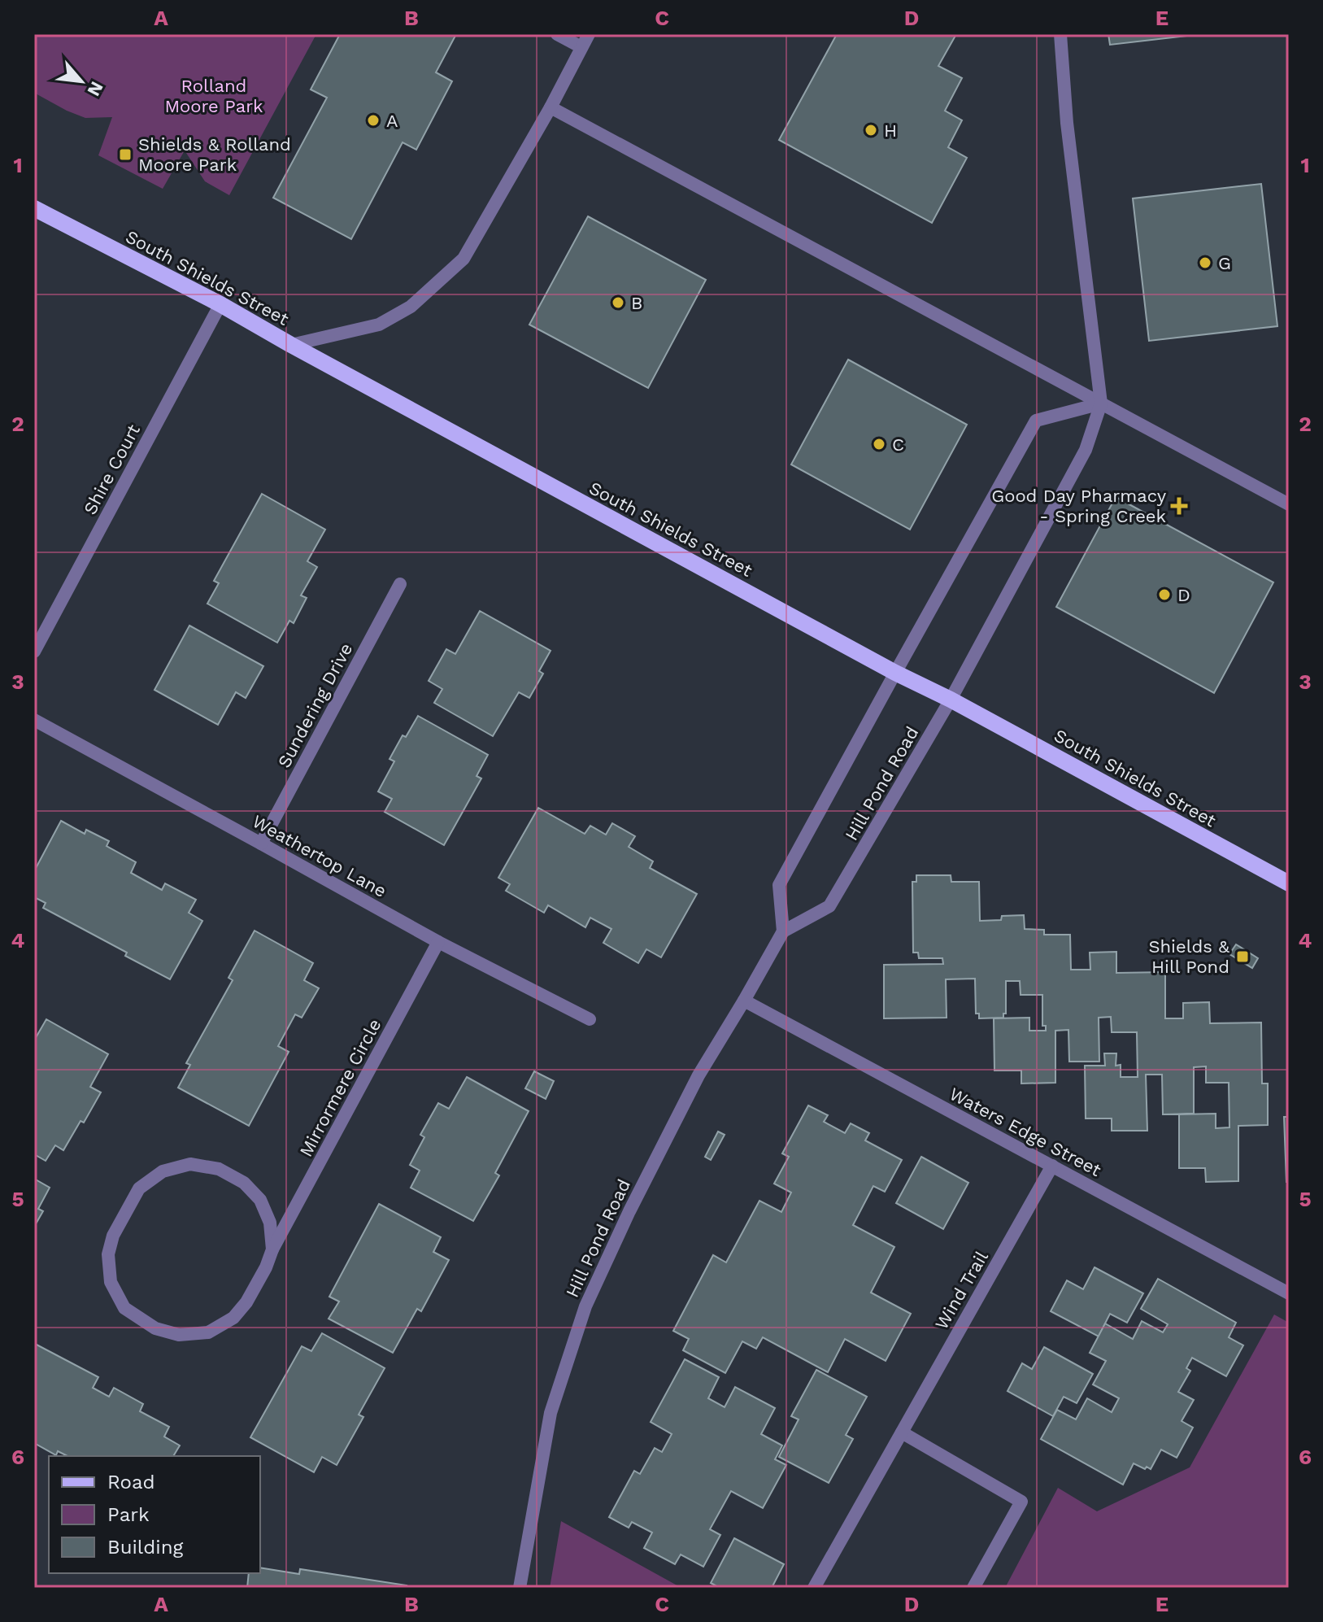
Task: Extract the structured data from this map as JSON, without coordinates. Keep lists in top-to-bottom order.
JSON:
{
  "streets": {
    "main road": ["South Shields Street"],
    "street": [
      "Shire Court",
      "Sundering Drive",
      "Hill Pond Road",
      "Weathertop Lane",
      "Mirrormere Circle",
      "Waters Edge Street",
      "Wind Trail"
    ]
  },
  "crossings": [
    ["South Shields Street", "Shire Court"],
    ["South Shields Street", "Hill Pond Road"],
    ["Sundering Drive", "Weathertop Lane"],
    ["Hill Pond Road", "Waters Edge Street"],
    ["Weathertop Lane", "Mirrormere Circle"],
    ["Waters Edge Street", "Wind Trail"]
  ],
  "parks": ["Rolland Moore Park"],
  "places": {
    "other": [
      "A",
      "H",
      "G",
      "B",
      "C",
      "D"
    ],
    "transit": ["Shields & Rolland Moore Park", "Shields & Hill Pond"],
    "health": ["Good Day Pharmacy - Spring Creek"]
  },
  "legend": ["Road", "Park", "Building"],
  "north": "bottom right",
  "grid": {
    "columns": [
      "A",
      "B",
      "C",
      "D",
      "E"
    ],
    "rows": [
      "1",
      "2",
      "3",
      "4",
      "5",
      "6"
    ]
  }
}
